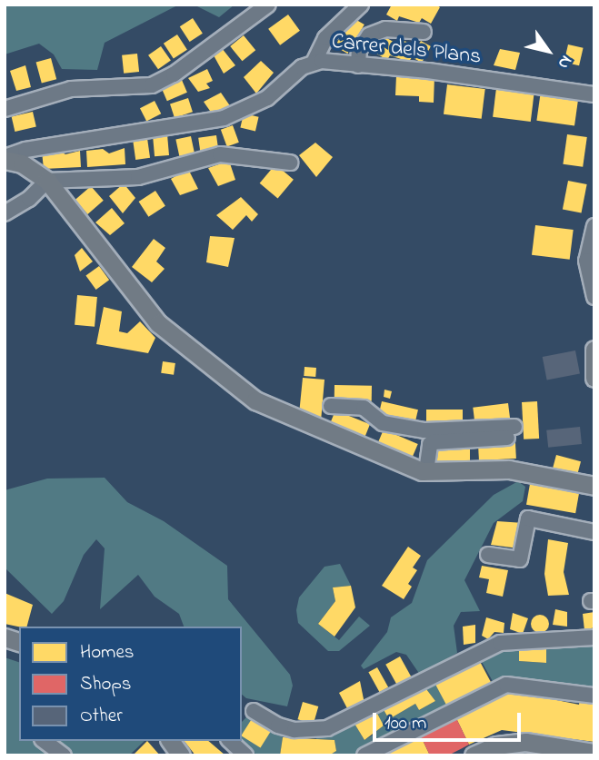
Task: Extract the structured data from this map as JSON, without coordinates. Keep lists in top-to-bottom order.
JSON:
{
  "streets": {
    "street": ["Carrer dels Plans"]
  },
  "legend": ["Homes", "Shops", "Other"],
  "scale_bar": "100 m",
  "north": "bottom right"
}
